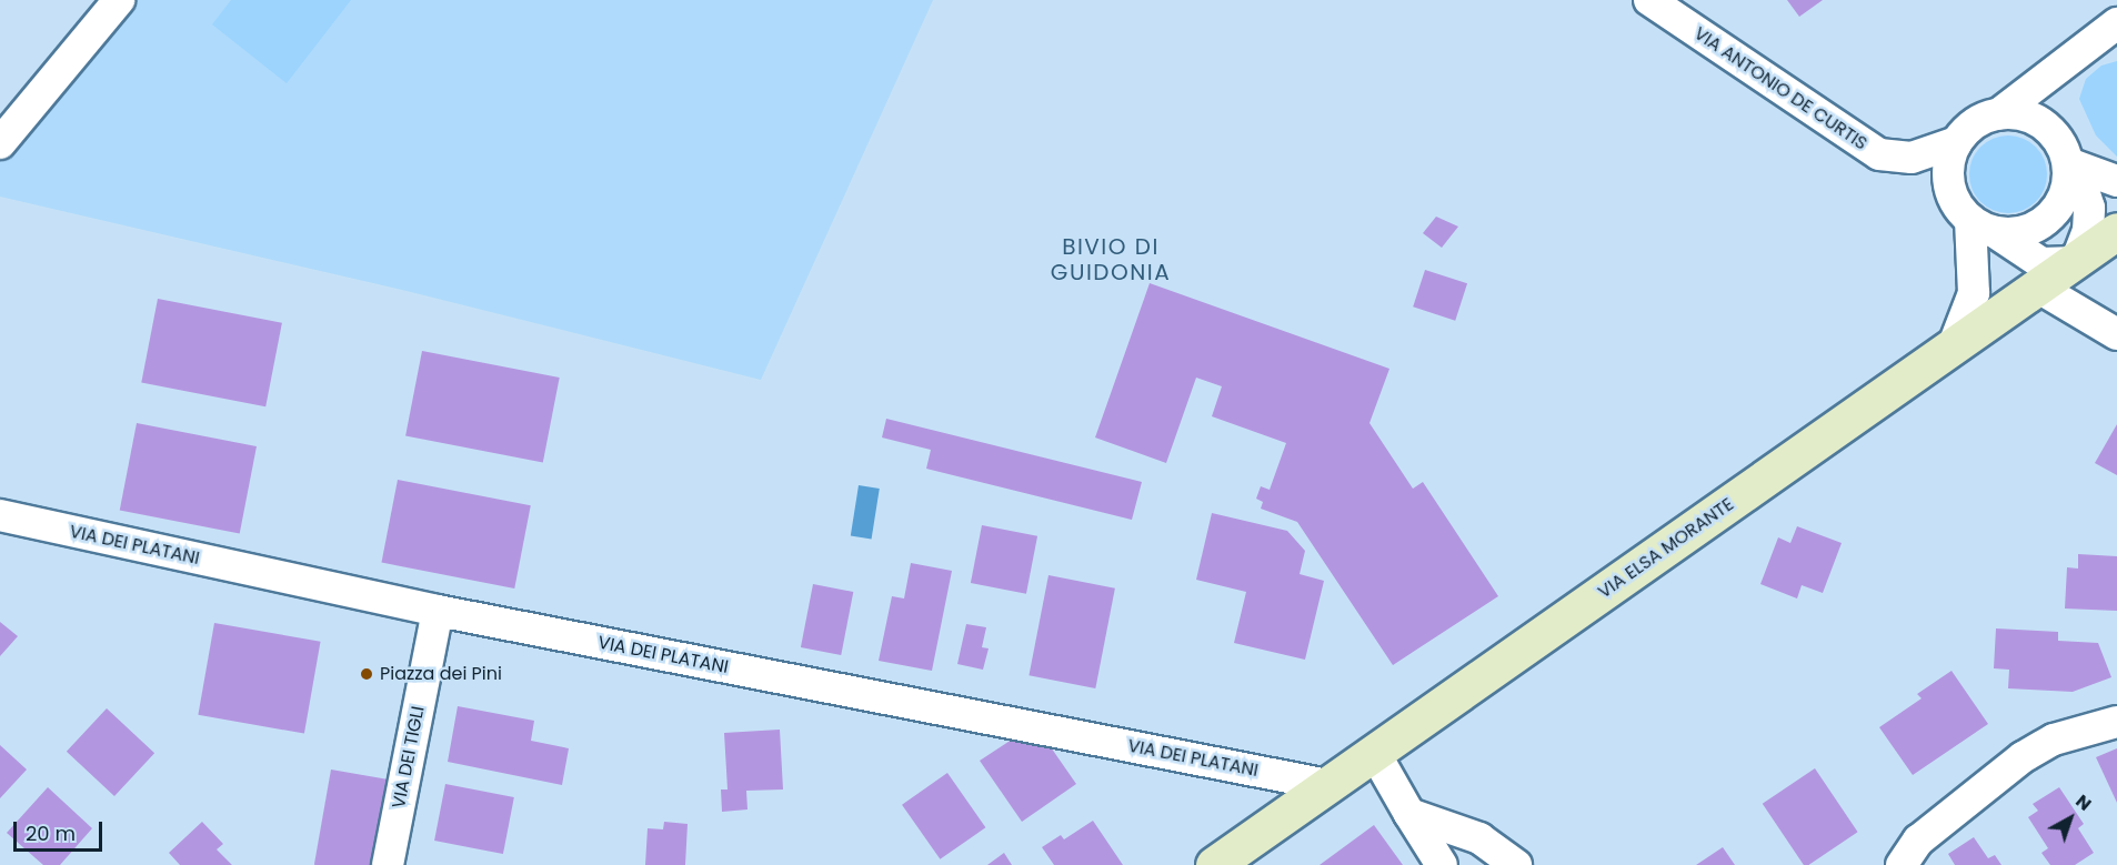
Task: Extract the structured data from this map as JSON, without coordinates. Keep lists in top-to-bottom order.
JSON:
{
  "streets": {
    "street": [
      "VIA ANTONIO DE CURTIS",
      "VIA DEI PLATANI",
      "VIA ELSA MORANTE",
      "VIA DEI TIGLI"
    ]
  },
  "crossings": [
    ["VIA DEI PLATANI", "VIA ELSA MORANTE"],
    ["VIA DEI PLATANI", "VIA DEI TIGLI"]
  ],
  "districts": ["BIVIO DI GUIDONIA"],
  "places": ["Piazza dei Pini"],
  "scale_bar": "20 m",
  "north": "top right"
}
